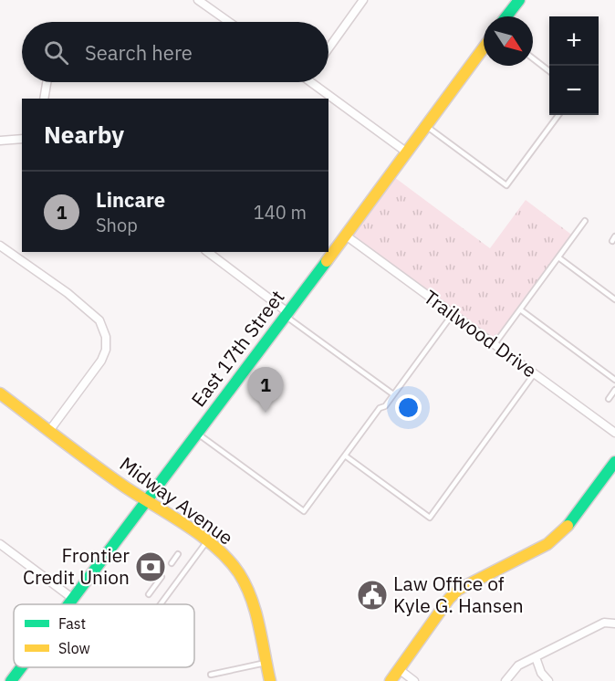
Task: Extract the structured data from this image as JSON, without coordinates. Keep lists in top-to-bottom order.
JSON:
{
  "streets": {
    "main road": ["East 17th Street", "Midway Avenue"],
    "street": ["Trailwood Drive"]
  },
  "crossings": [
    ["Trailwood Drive", "East 17th Street"],
    ["East 17th Street", "Midway Avenue"]
  ],
  "places": {
    "bank": ["Frontier Credit Union"],
    "public building": ["Law Office of Kyle G. Hansen"]
  },
  "legend": ["Fast", "Slow"],
  "north": "bottom right",
  "page": {
    "map_buttons": ["+", "−"],
    "search": "Search here",
    "heading": "Nearby",
    "list": [
      {
        "mark": "1",
        "name": "Lincare",
        "note": "Shop",
        "value": "140 m"
      }
    ],
    "pins": "1"
  }
}
